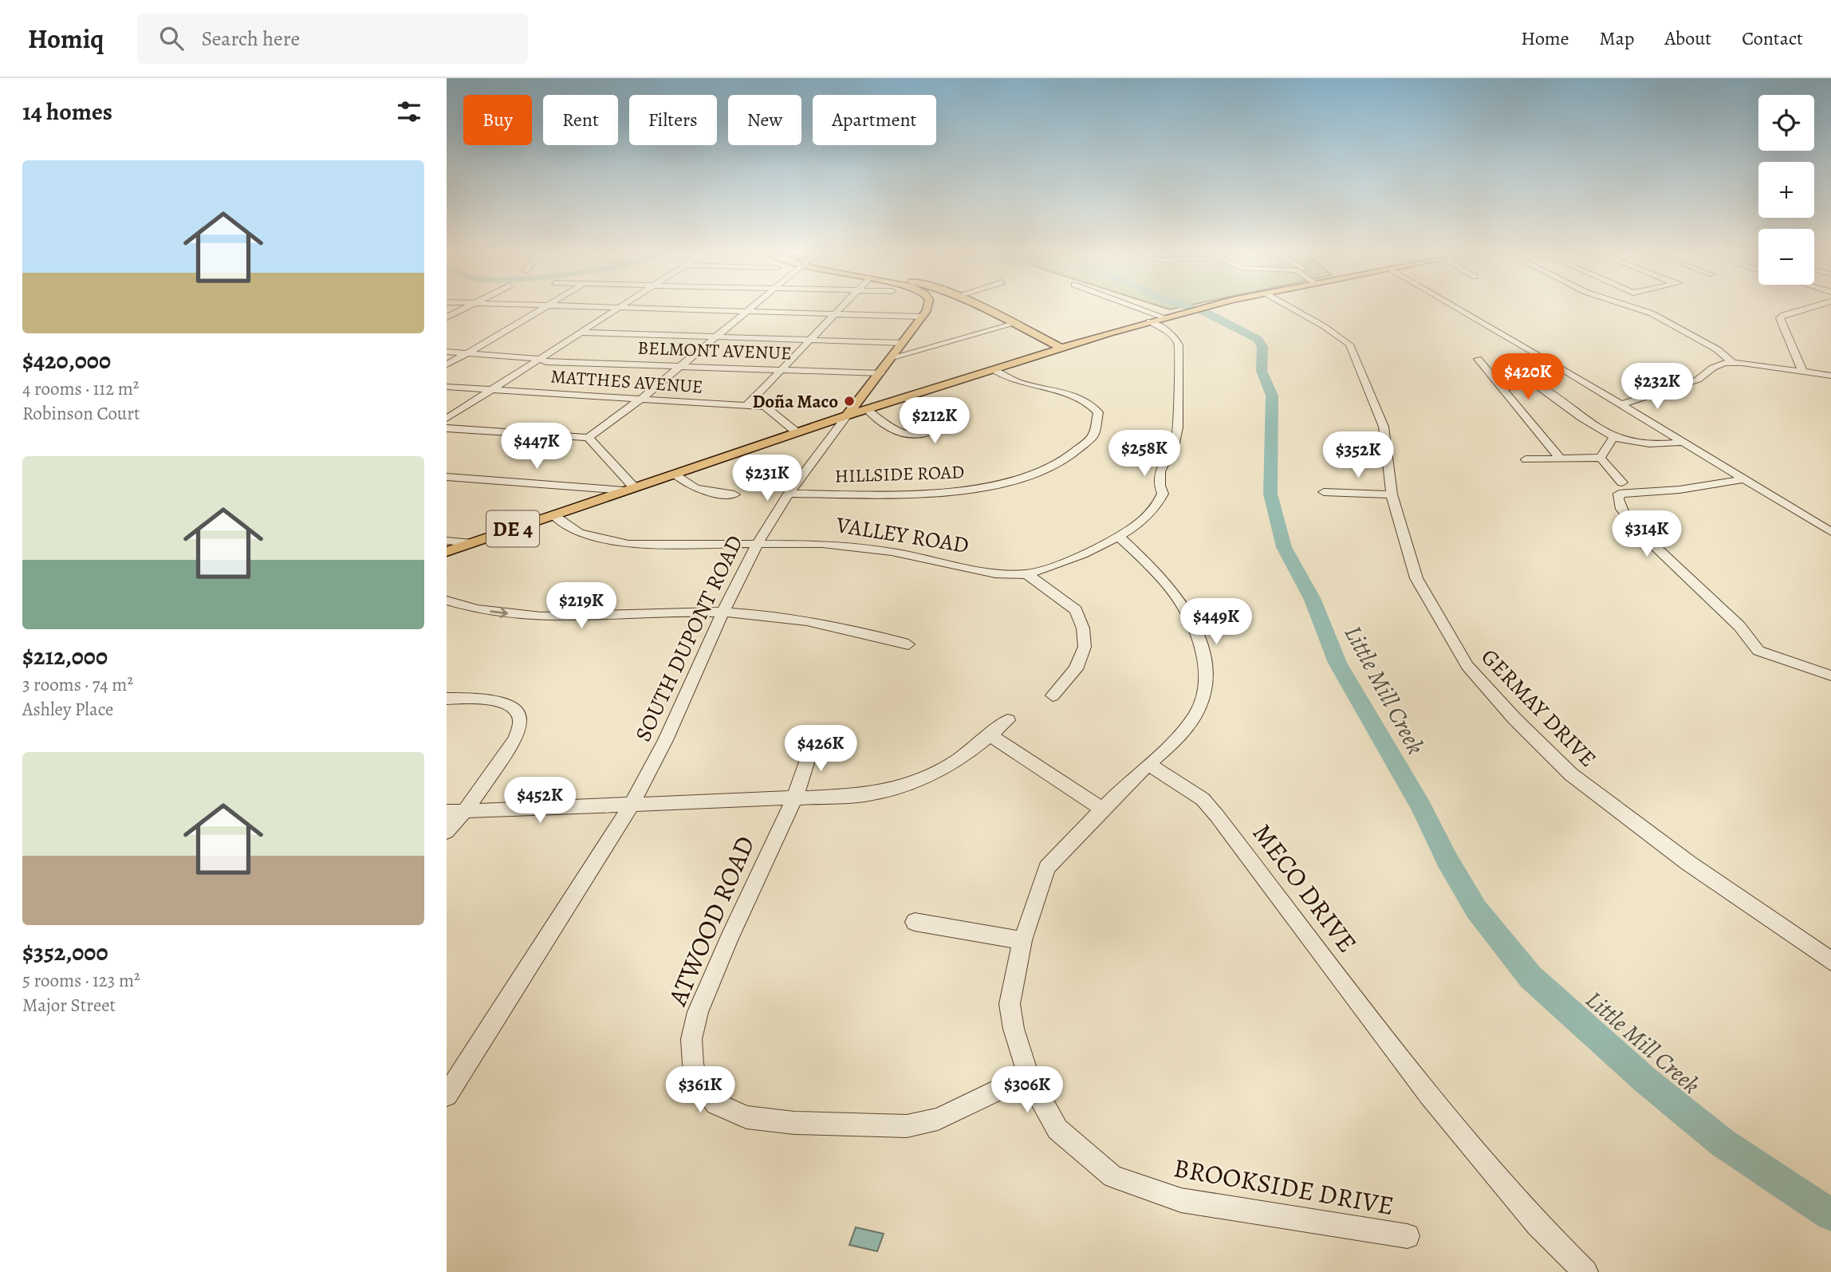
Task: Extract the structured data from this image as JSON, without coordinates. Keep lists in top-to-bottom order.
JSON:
{
  "streets": {
    "main road": ["DE 4", "SOUTH DUPONT ROAD"],
    "street": [
      "BELMONT AVENUE",
      "MATTHES AVENUE",
      "HILLSIDE ROAD",
      "VALLEY ROAD",
      "GERMAY DRIVE",
      "MECO DRIVE",
      "ATWOOD ROAD",
      "BROOKSIDE DRIVE"
    ]
  },
  "crossings": [
    ["BELMONT AVENUE", "SOUTH DUPONT ROAD"],
    ["MATTHES AVENUE", "DE 4"],
    ["HILLSIDE ROAD", "DE 4"],
    ["HILLSIDE ROAD", "SOUTH DUPONT ROAD"],
    ["DE 4", "VALLEY ROAD"],
    ["DE 4", "SOUTH DUPONT ROAD"],
    ["VALLEY ROAD", "SOUTH DUPONT ROAD"],
    ["MECO DRIVE", "BROOKSIDE DRIVE"],
    ["ATWOOD ROAD", "BROOKSIDE DRIVE"]
  ],
  "water": ["Little Mill Creek"],
  "places": ["Doña Maco"],
  "page": {
    "header": "Homiq",
    "search": "Search here",
    "nav": [
      "Home",
      "Map",
      "About",
      "Contact"
    ],
    "heading": "14 homes",
    "map_buttons": ["+", "−"],
    "chip": [
      "Buy",
      "Rent",
      "Filters",
      "New",
      "Apartment"
    ],
    "list": [
      {
        "name": "$420,000",
        "note": "4 rooms · 112 m² · Robinson Court"
      },
      {
        "name": "$212,000",
        "note": "3 rooms · 74 m² · Ashley Place"
      },
      {
        "name": "$352,000",
        "note": "5 rooms · 123 m² · Major Street"
      }
    ],
    "price": [
      "$420K",
      "$232K",
      "$212K",
      "$447K",
      "$258K",
      "$352K",
      "$231K",
      "$314K",
      "$219K",
      "$449K",
      "$426K",
      "$452K",
      "$361K",
      "$306K"
    ]
  }
}
